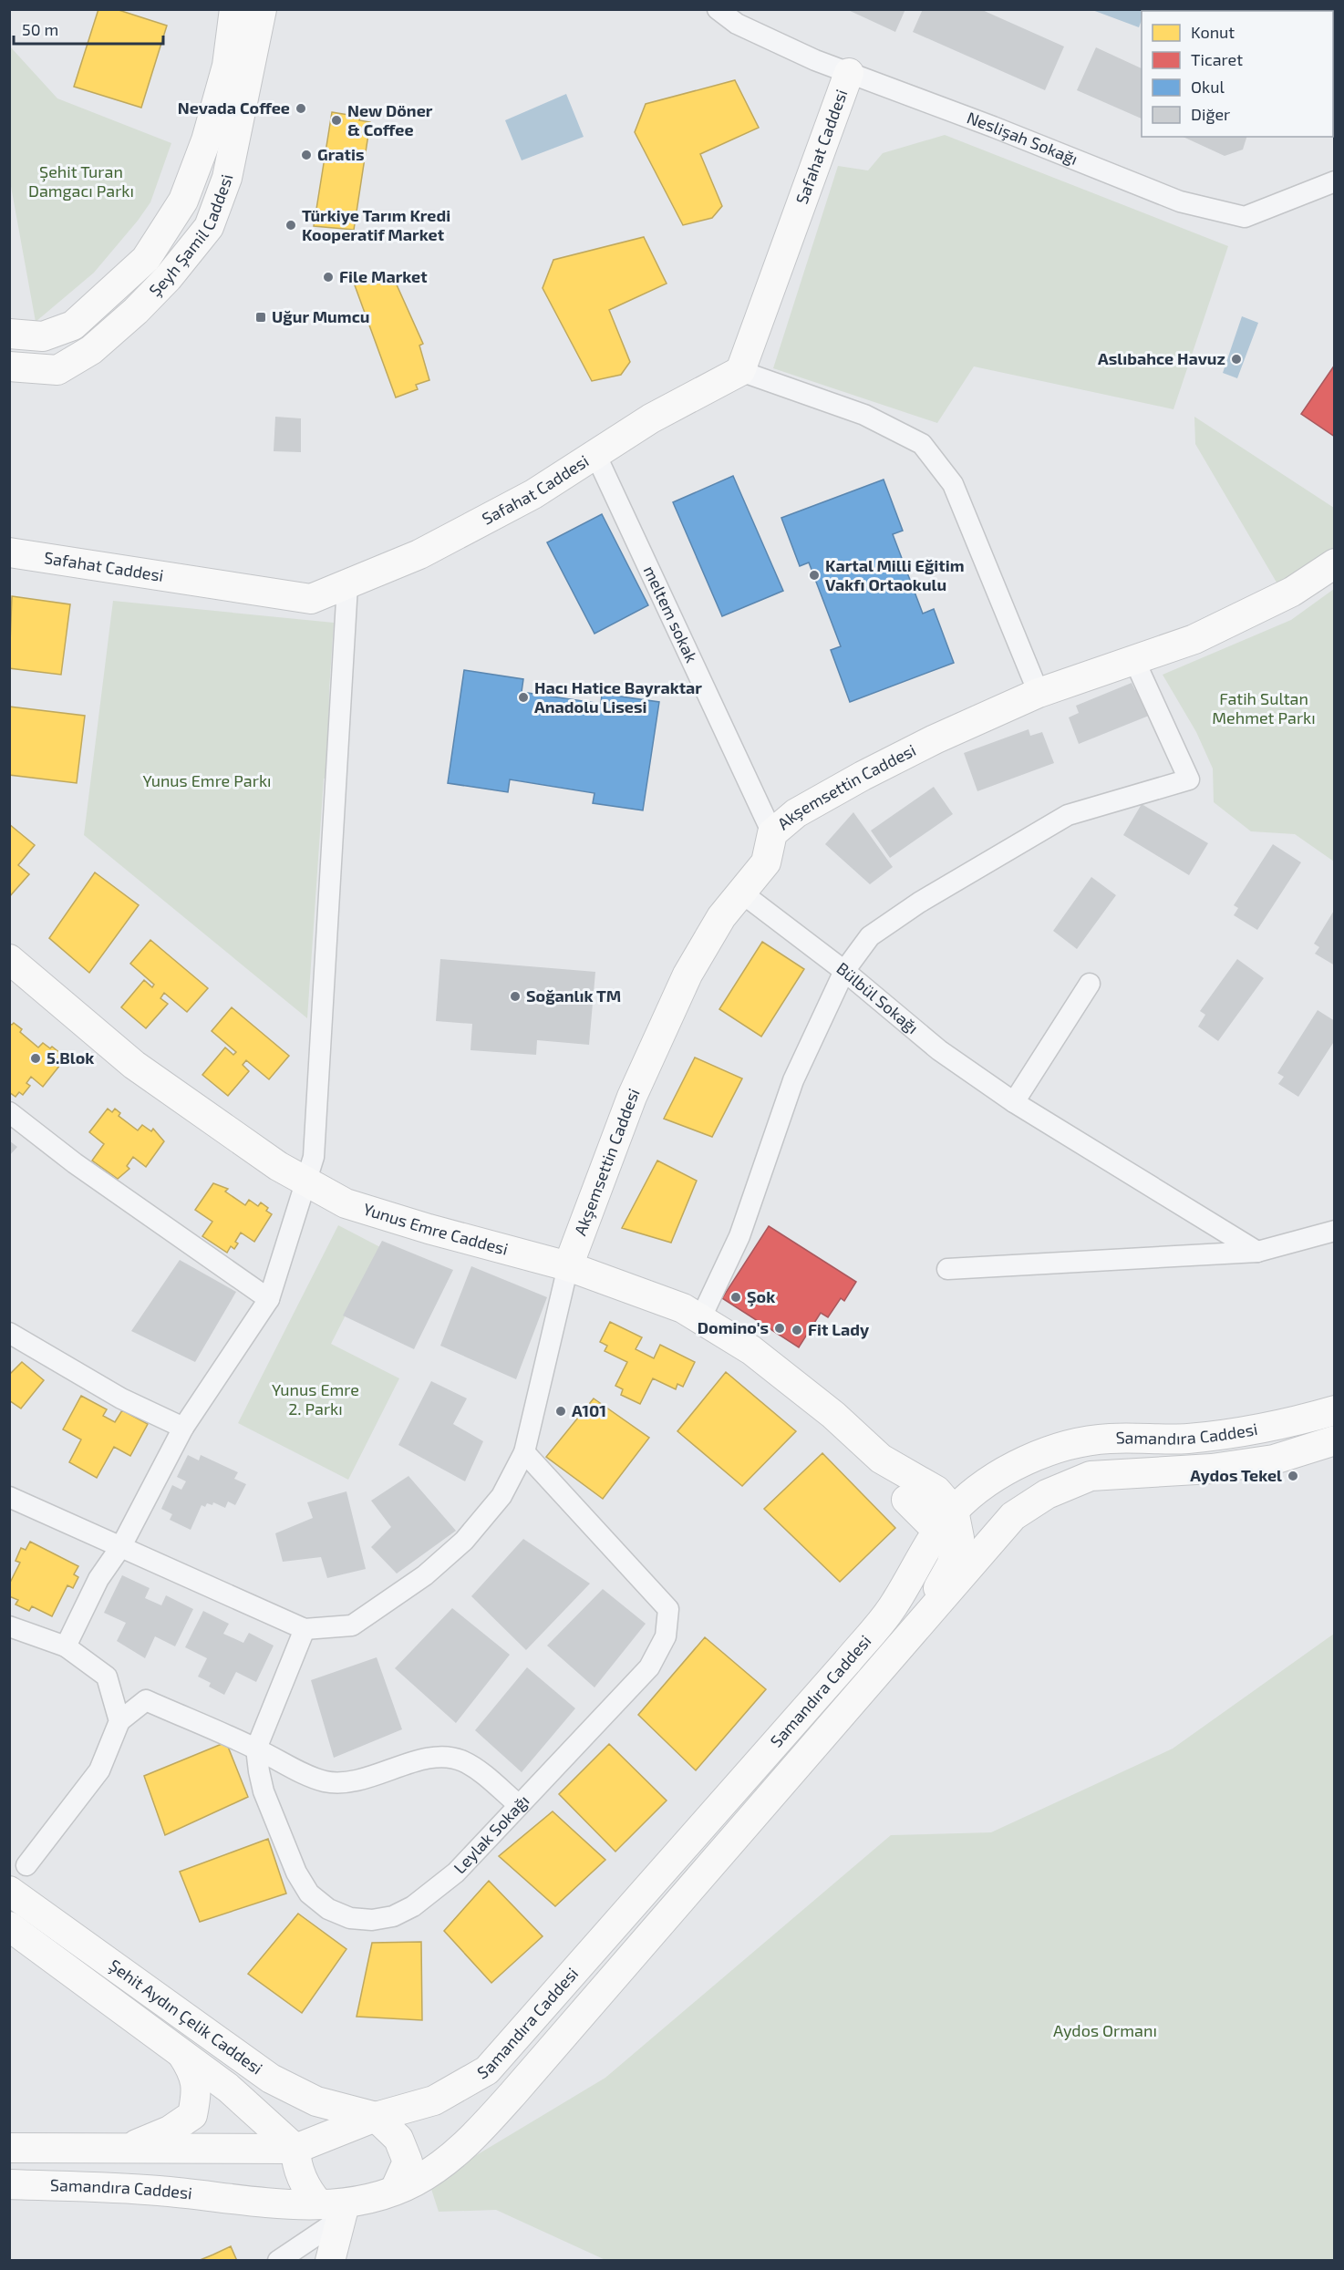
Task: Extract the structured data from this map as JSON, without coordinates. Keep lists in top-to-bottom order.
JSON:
{
  "streets": {
    "main road": [
      "Safahat Caddesi",
      "Şeyh Şamil Caddesi",
      "Akşemsettin Caddesi",
      "Yunus Emre Caddesi",
      "Samandıra Caddesi",
      "Şehit Aydın Çelik Caddesi"
    ],
    "street": [
      "Neslişah Sokağı",
      "meltem sokak",
      "Bülbül Sokağı",
      "Leylak Sokağı"
    ]
  },
  "crossings": [
    ["Neslişah Sokağı", "Safahat Caddesi"],
    ["Safahat Caddesi", "meltem sokak"],
    ["meltem sokak", "Akşemsettin Caddesi"],
    ["Akşemsettin Caddesi", "Bülbül Sokağı"],
    ["Akşemsettin Caddesi", "Yunus Emre Caddesi"],
    ["Samandıra Caddesi", "Şehit Aydın Çelik Caddesi"]
  ],
  "parks": [
    "Şehit Turan Damgacı Parkı",
    "Fatih Sultan Mehmet Parkı",
    "Yunus Emre Parkı",
    "Yunus Emre 2. Parkı",
    "Aydos Ormanı"
  ],
  "places": {
    "other": [
      "Nevada Coffee",
      "New Döner & Coffee",
      "Gratis",
      "Türkiye Tarım Kredi Kooperatif Market",
      "File Market",
      "Aslıbahce Havuz",
      "Kartal Milli Eğitim Vakfı Ortaokulu",
      "Hacı Hatice Bayraktar Anadolu Lisesi",
      "Soğanlık TM",
      "5.Blok",
      "Şok",
      "Domino's",
      "Fit Lady",
      "A101",
      "Aydos Tekel"
    ],
    "transit": ["Uğur Mumcu"]
  },
  "legend": [
    "Konut",
    "Ticaret",
    "Okul",
    "Diğer"
  ],
  "scale_bar": "50 m"
}
